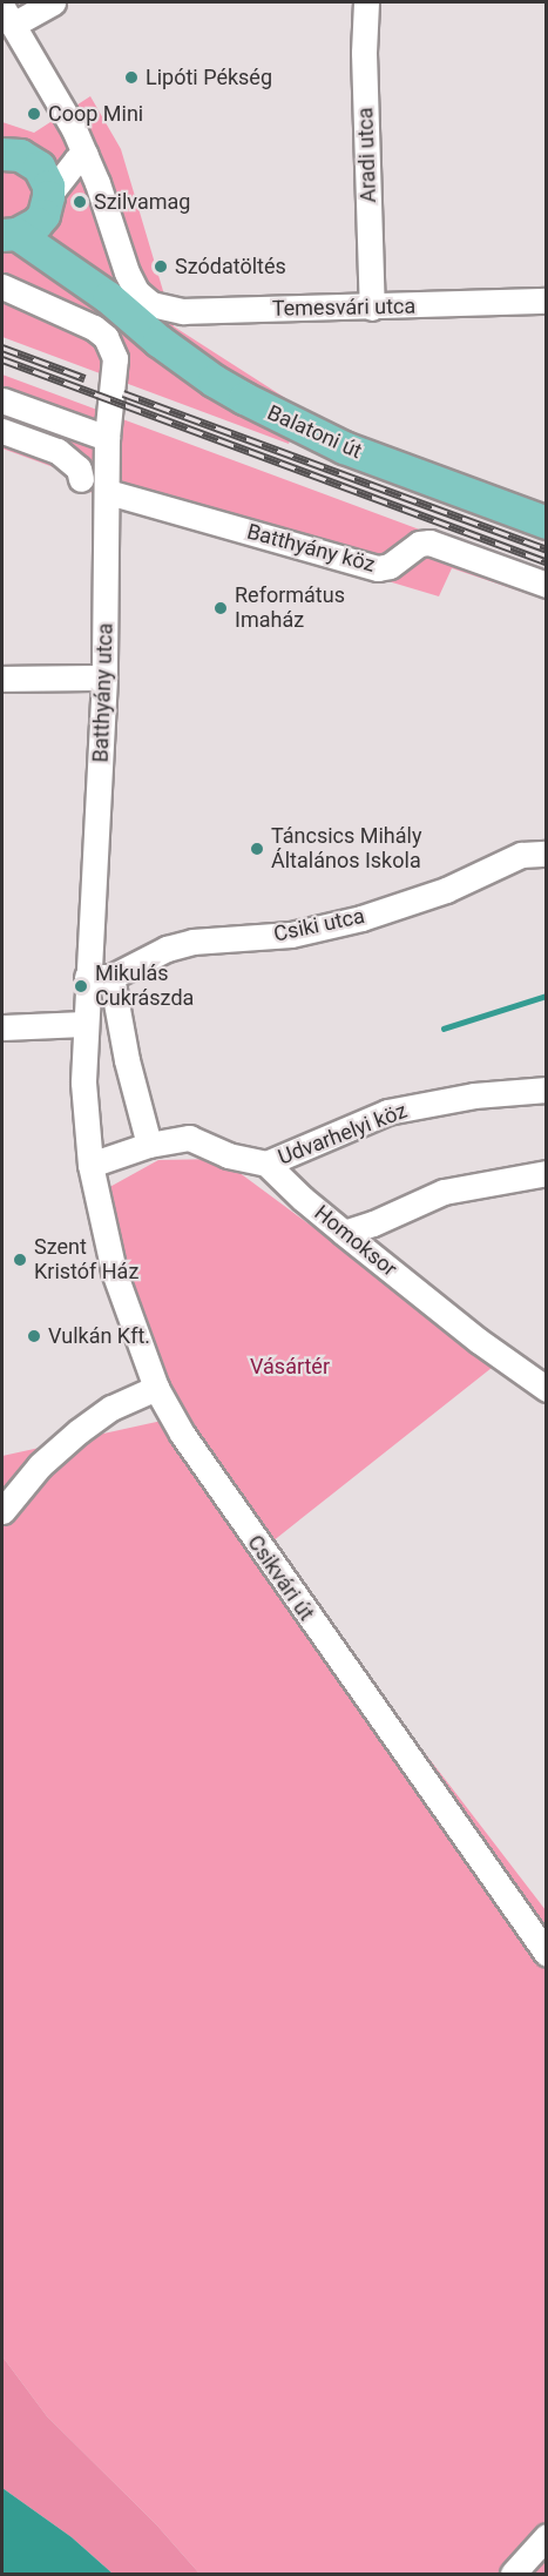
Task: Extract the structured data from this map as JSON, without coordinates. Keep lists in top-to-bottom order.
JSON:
{
  "streets": {
    "main road": ["Balatoni út"],
    "street": [
      "Aradi utca",
      "Temesvári utca",
      "Batthyány köz",
      "Batthyány utca",
      "Csiki utca",
      "Udvarhelyi köz",
      "Homoksor",
      "Csikvári út"
    ]
  },
  "crossings": [
    ["Aradi utca", "Temesvári utca"],
    ["Batthyány köz", "Batthyány utca"],
    ["Batthyány utca", "Csiki utca"],
    ["Batthyány utca", "Csikvári út"],
    ["Udvarhelyi köz", "Homoksor"]
  ],
  "parks": ["Vásártér"],
  "places": [
    "Lipóti Pékség",
    "Coop Mini",
    "Szilvamag",
    "Szódatöltés",
    "Református Imaház",
    "Táncsics Mihály Általános Iskola",
    "Mikulás Cukrászda",
    "Szent Kristóf Ház",
    "Vulkán Kft."
  ]
}
